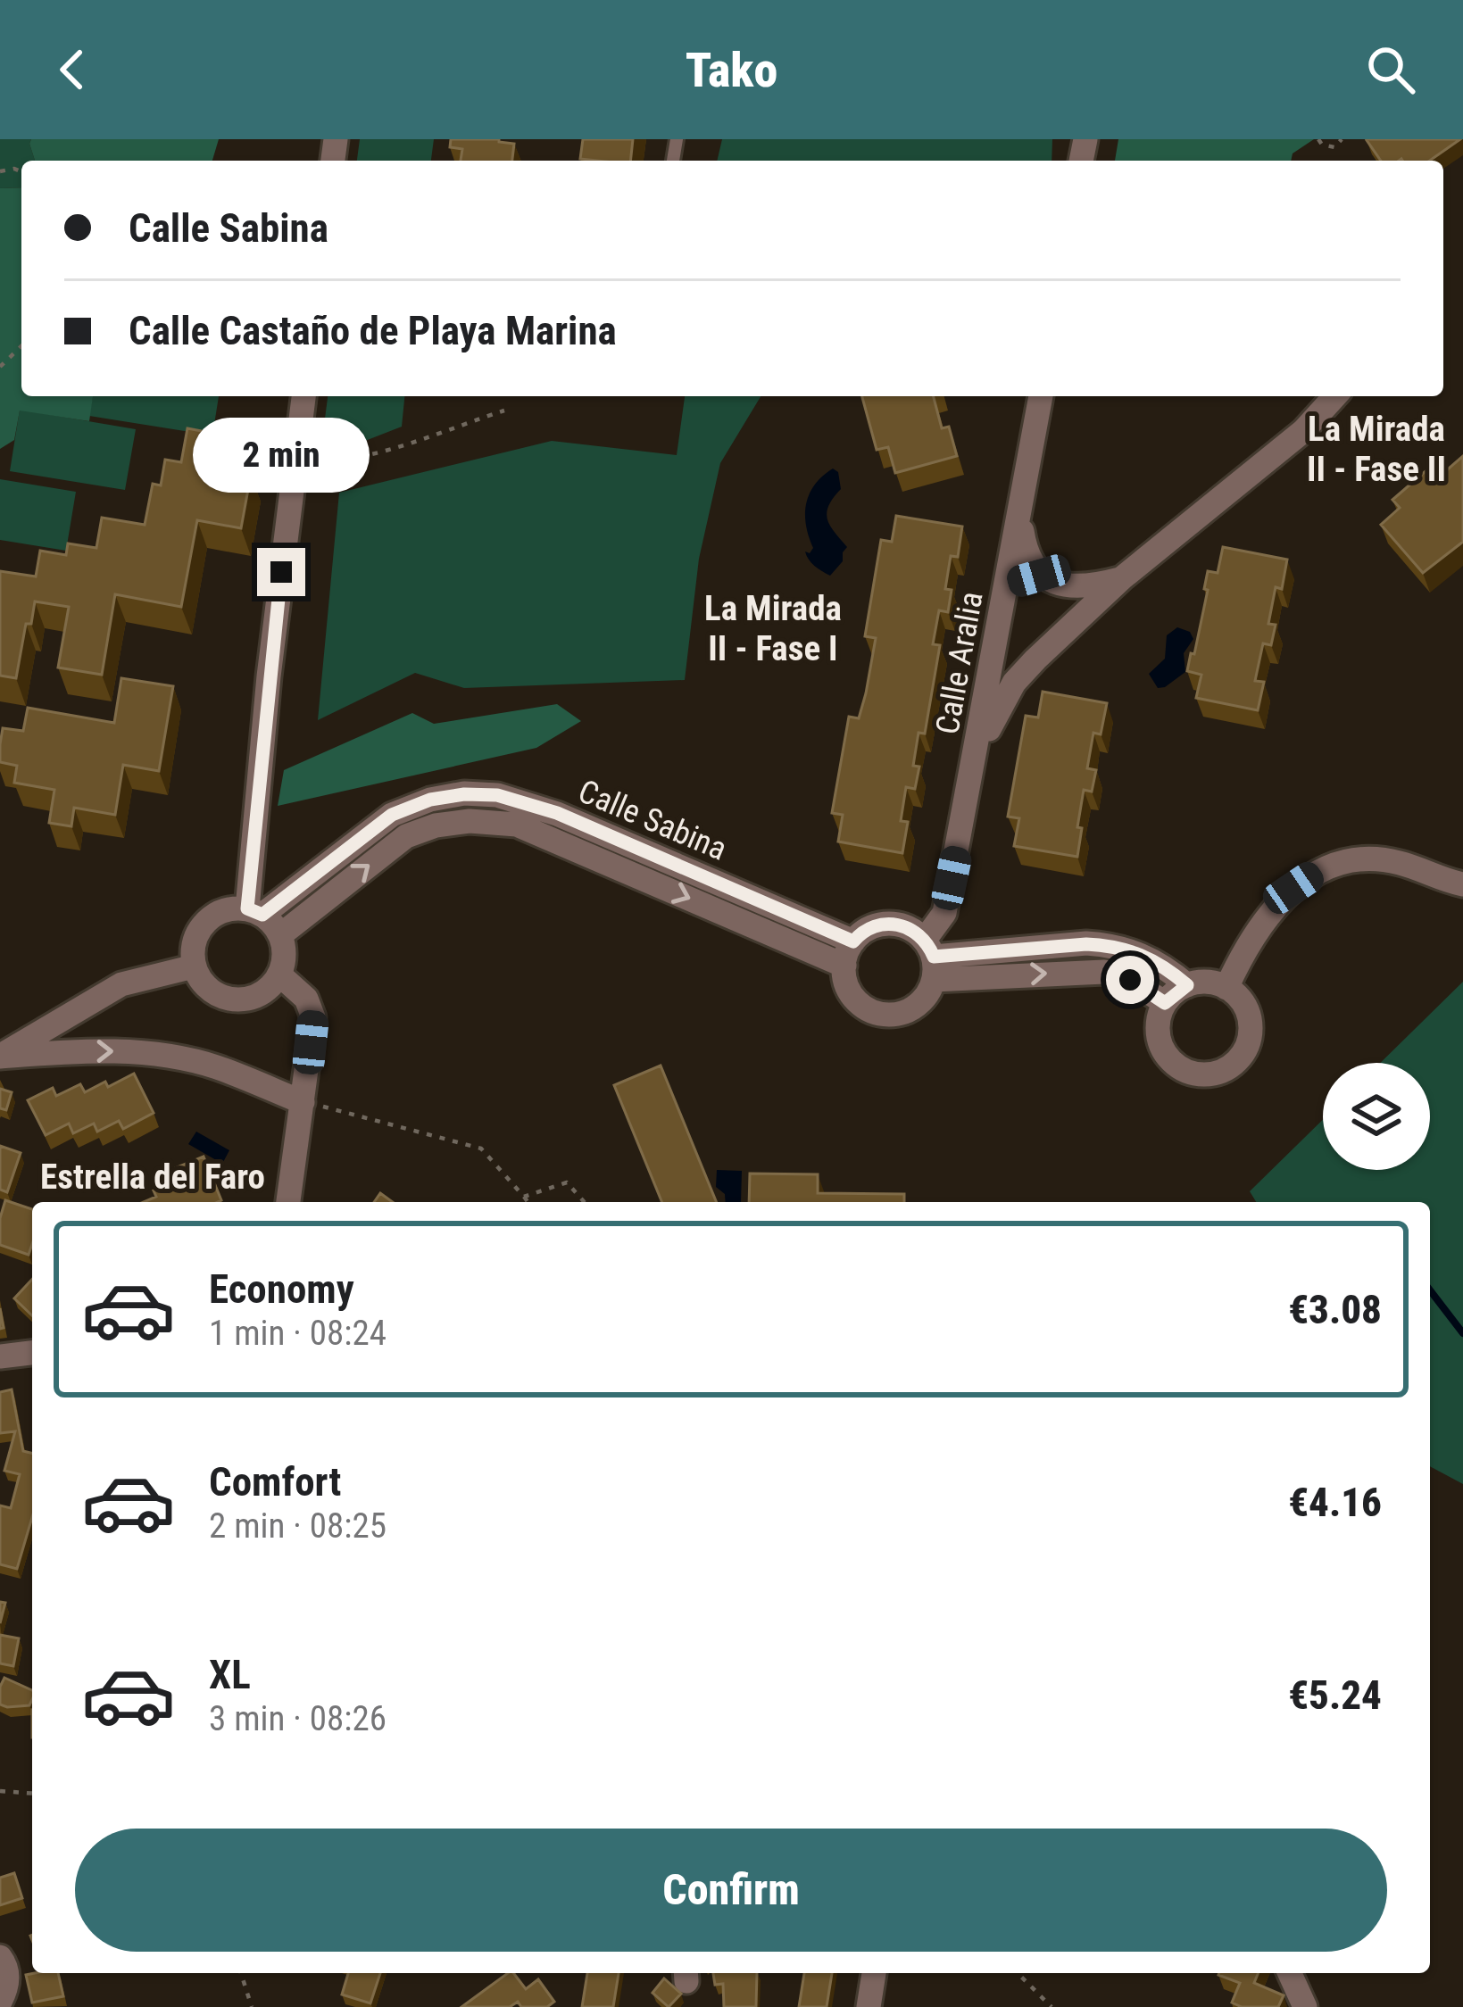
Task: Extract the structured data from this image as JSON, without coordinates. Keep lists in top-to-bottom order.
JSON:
{
  "streets": {
    "street": ["Calle Aralia", "Calle Sabina"]
  },
  "crossings": [
    ["Calle Aralia", "Calle Sabina"]
  ],
  "one_way": ["Calle Sabina"],
  "districts": ["La Mirada II - Fase II", "La Mirada II - Fase I", "Estrella del Faro"],
  "page": {
    "header": "Tako",
    "banner": ["Calle Sabina", "Calle Castaño de Playa Marina"],
    "bubble": "2 min",
    "list": [
      {
        "name": "Economy",
        "note": "1 min · 08:24",
        "value": "€3.08"
      },
      {
        "name": "Comfort",
        "note": "2 min · 08:25",
        "value": "€4.16"
      },
      {
        "name": "XL",
        "note": "3 min · 08:26",
        "value": "€5.24"
      }
    ],
    "buttons": "Confirm"
  }
}
